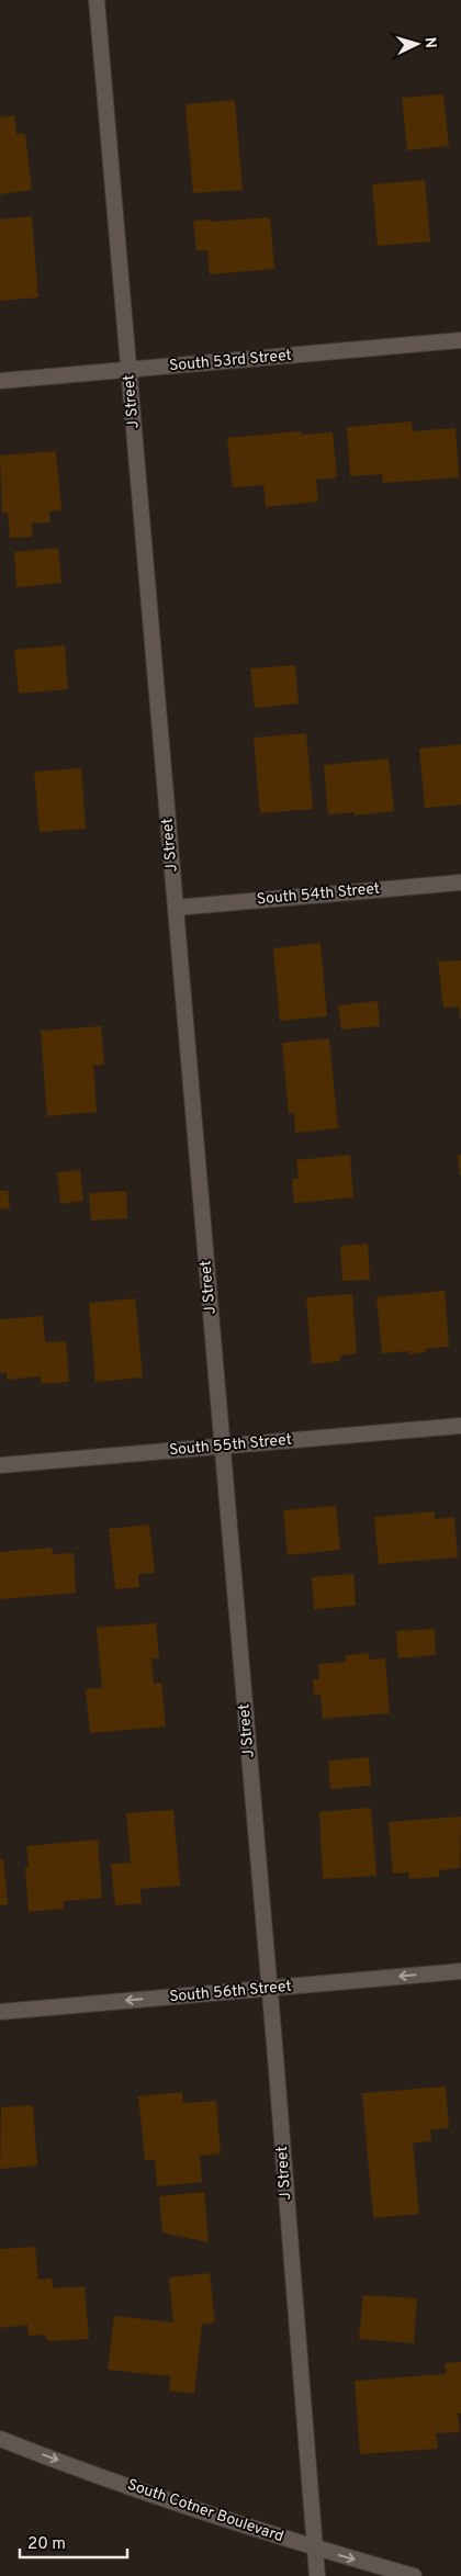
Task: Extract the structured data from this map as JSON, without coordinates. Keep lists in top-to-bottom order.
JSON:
{
  "streets": {
    "street": [
      "South 53rd Street",
      "J Street",
      "South 54th Street",
      "South 55th Street",
      "South 56th Street",
      "South Cotner Boulevard"
    ]
  },
  "crossings": [
    ["South 53rd Street", "J Street"],
    ["J Street", "South 54th Street"],
    ["J Street", "South 55th Street"],
    ["J Street", "South 56th Street"],
    ["J Street", "South Cotner Boulevard"]
  ],
  "one_way": ["South 56th Street", "South Cotner Boulevard"],
  "scale_bar": "20 m",
  "north": "right"
}
